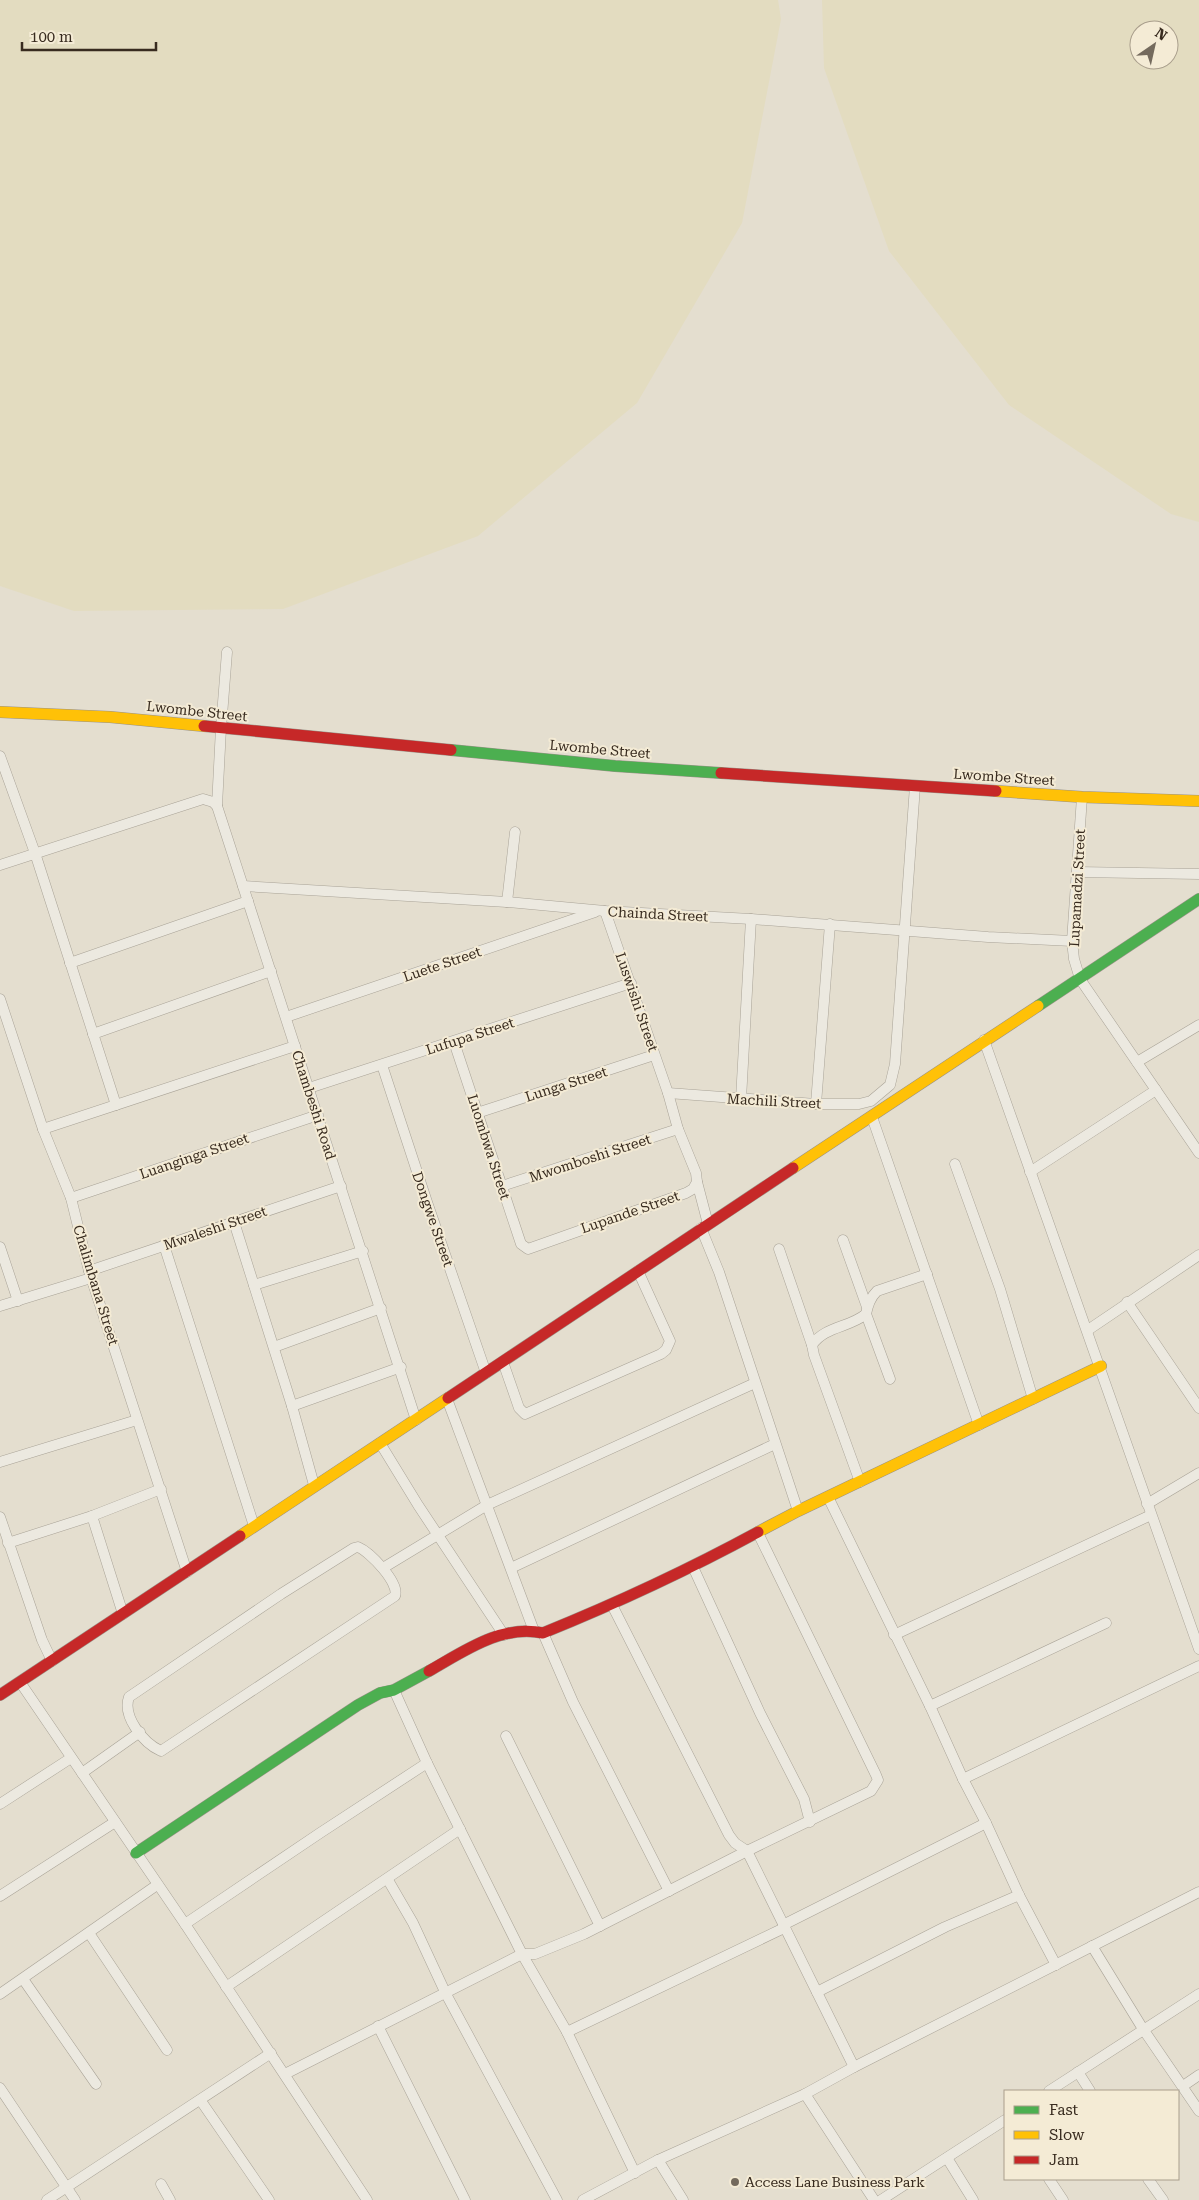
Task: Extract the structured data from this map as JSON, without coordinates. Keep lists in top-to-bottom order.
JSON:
{
  "streets": {
    "street": [
      "Lwombe Street",
      "Lupamadzi Street",
      "Chainda Street",
      "Luete Street",
      "Luswishi Street",
      "Lufupa Street",
      "Lunga Street",
      "Machili Street",
      "Chambeshi Road",
      "Luombwa Street",
      "Luanginga Street",
      "Mwomboshi Street",
      "Lupande Street",
      "Dongwe Street",
      "Mwaleshi Street",
      "Chalimbana Street"
    ]
  },
  "crossings": [
    ["Lwombe Street", "Lupamadzi Street"],
    ["Lupamadzi Street", "Chainda Street"],
    ["Chainda Street", "Luete Street"],
    ["Chainda Street", "Luswishi Street"],
    ["Chainda Street", "Chambeshi Road"],
    ["Luete Street", "Luswishi Street"],
    ["Luete Street", "Chambeshi Road"],
    ["Luswishi Street", "Lufupa Street"],
    ["Luswishi Street", "Lunga Street"],
    ["Luswishi Street", "Machili Street"],
    ["Lufupa Street", "Chambeshi Road"],
    ["Lufupa Street", "Luombwa Street"],
    ["Lufupa Street", "Dongwe Street"],
    ["Lunga Street", "Luombwa Street"],
    ["Chambeshi Road", "Luanginga Street"],
    ["Chambeshi Road", "Mwaleshi Street"],
    ["Luombwa Street", "Mwomboshi Street"],
    ["Luombwa Street", "Lupande Street"],
    ["Luanginga Street", "Chalimbana Street"],
    ["Mwaleshi Street", "Chalimbana Street"]
  ],
  "places": ["Access Lane Business Park"],
  "legend": ["Fast", "Slow", "Jam"],
  "scale_bar": "100 m",
  "north": "top right"
}
